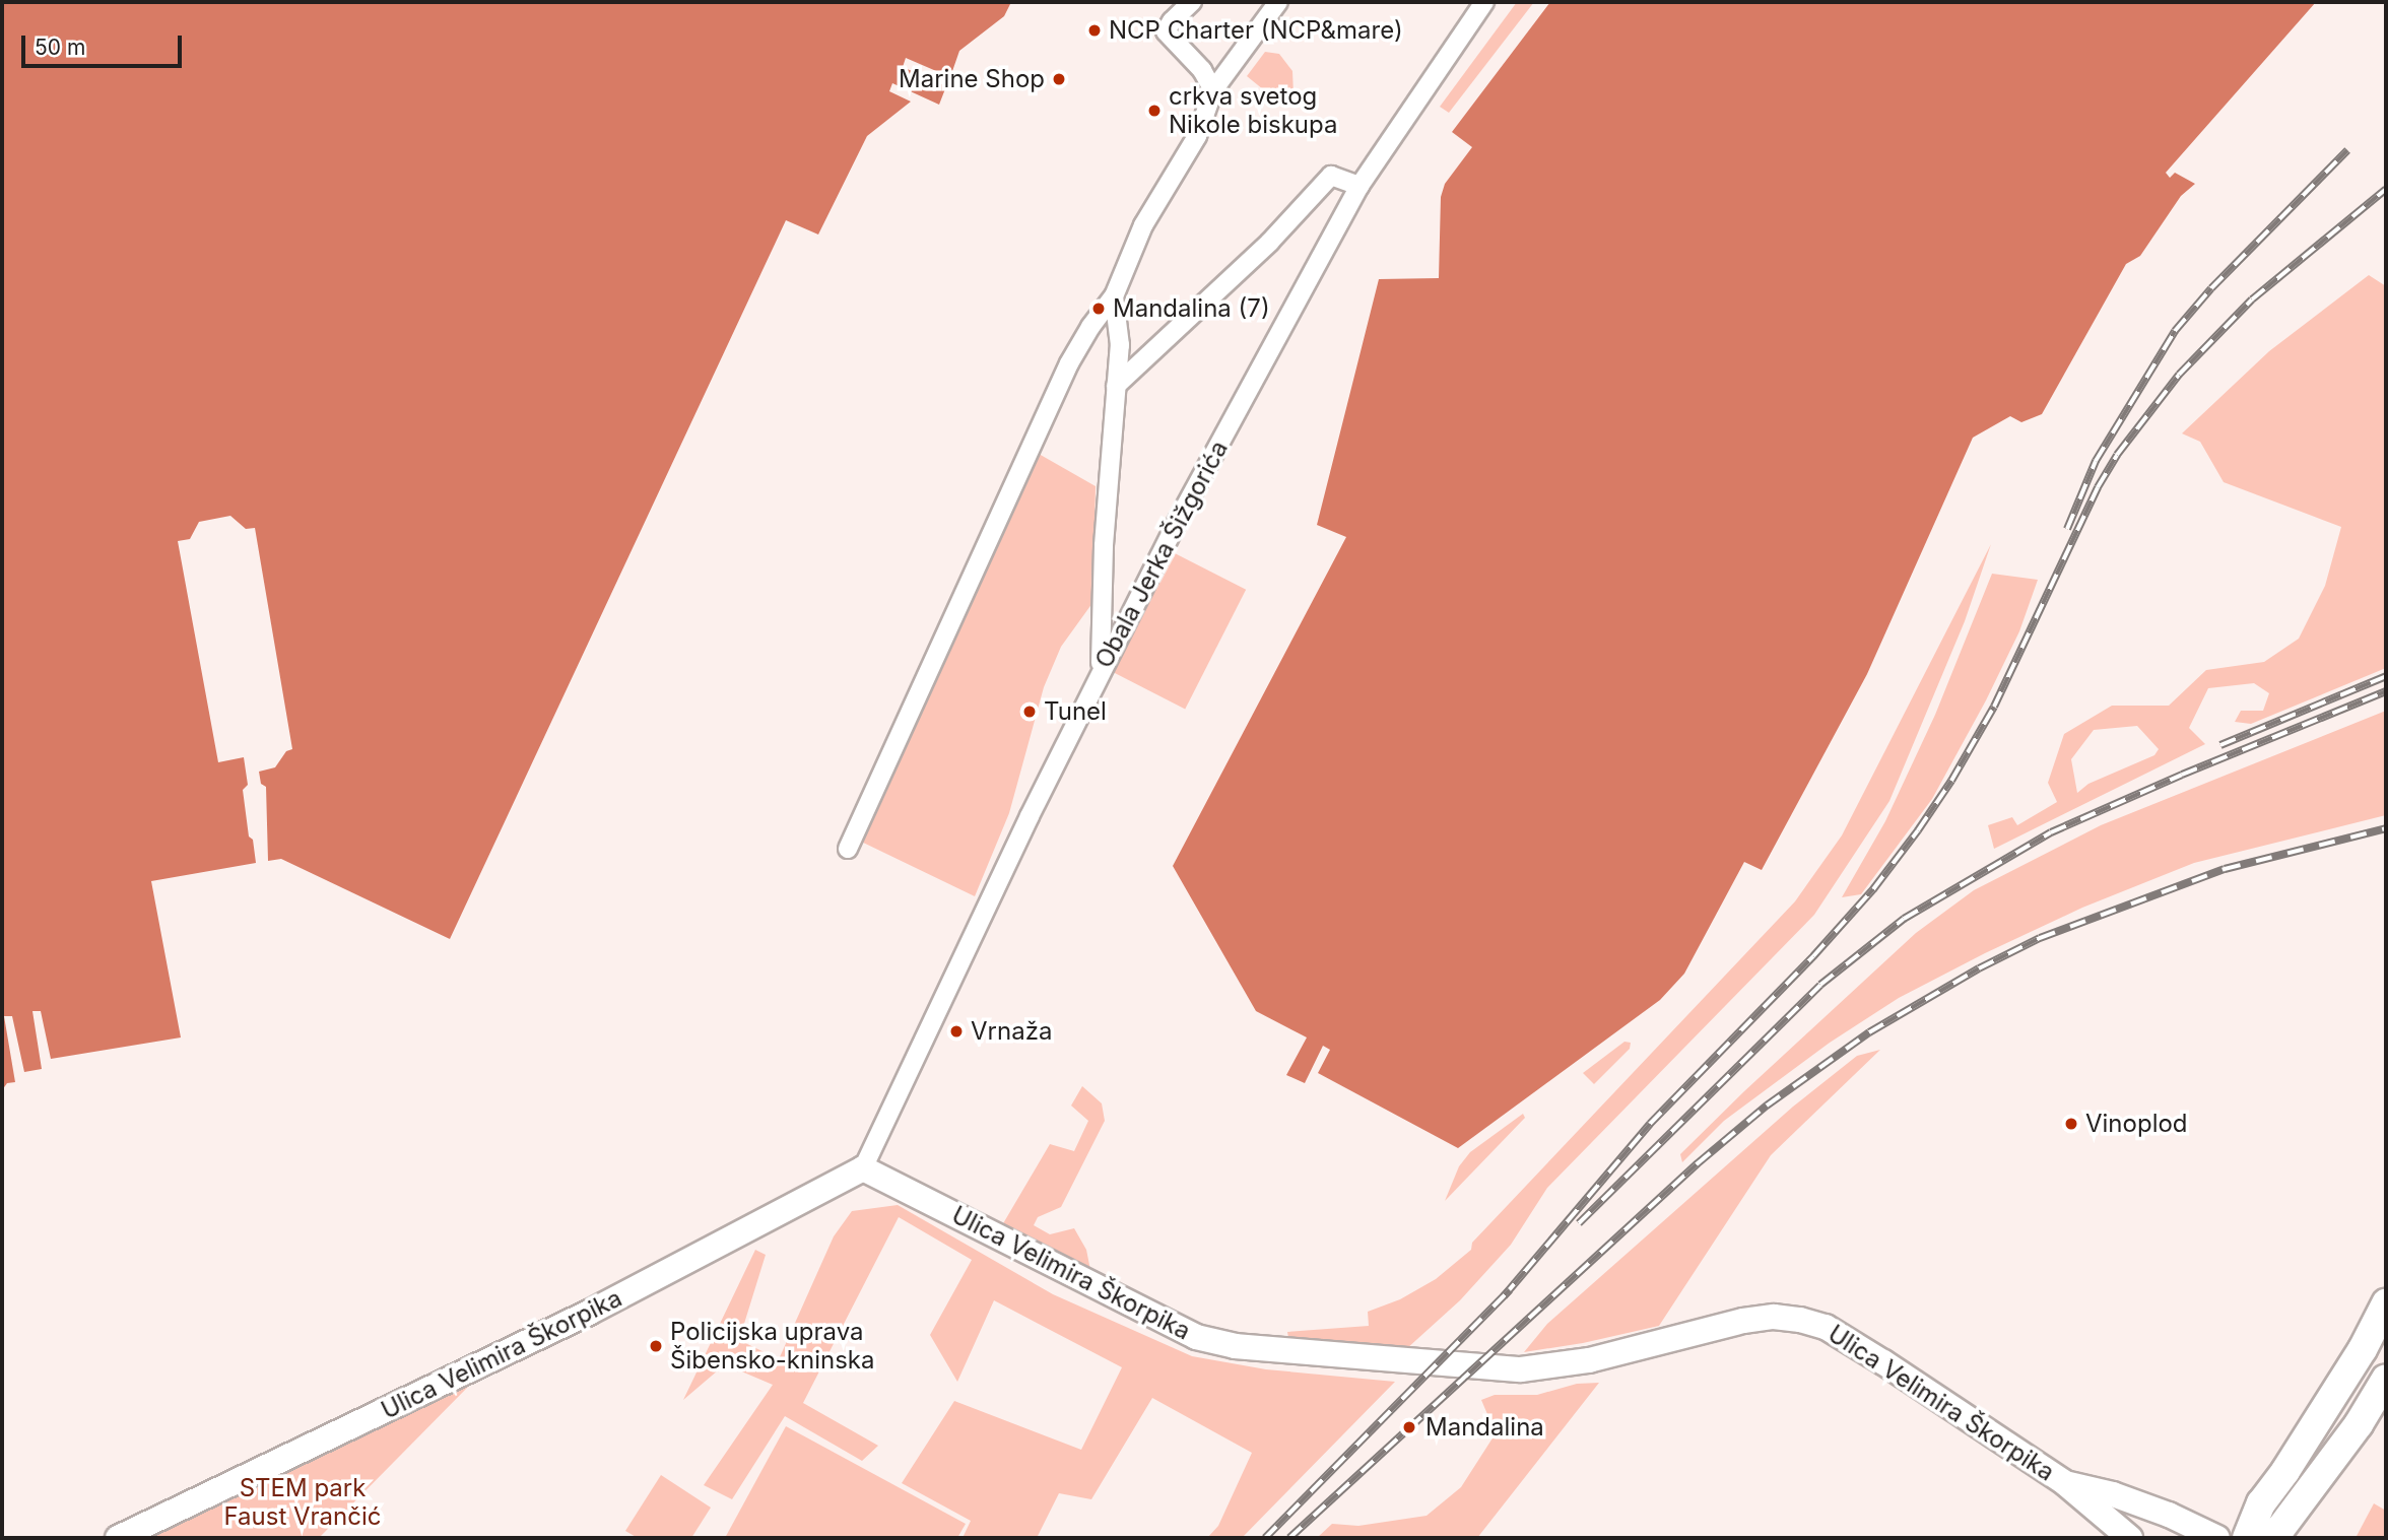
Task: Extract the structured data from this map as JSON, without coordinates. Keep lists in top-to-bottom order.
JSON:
{
  "streets": {
    "street": ["Obala Jerka Šižgorića", "Ulica Velimira Škorpika"]
  },
  "crossings": [
    ["Obala Jerka Šižgorića", "Ulica Velimira Škorpika"]
  ],
  "parks": ["STEM park Faust Vrančić"],
  "places": [
    "NCP Charter (NCP&mare)",
    "Marine Shop",
    "crkva svetog Nikole biskupa",
    "Mandalina (7)",
    "Tunel",
    "Vrnaža",
    "Vinoplod",
    "Policijska uprava Šibensko-kninska",
    "Mandalina"
  ],
  "scale_bar": "50 m"
}
